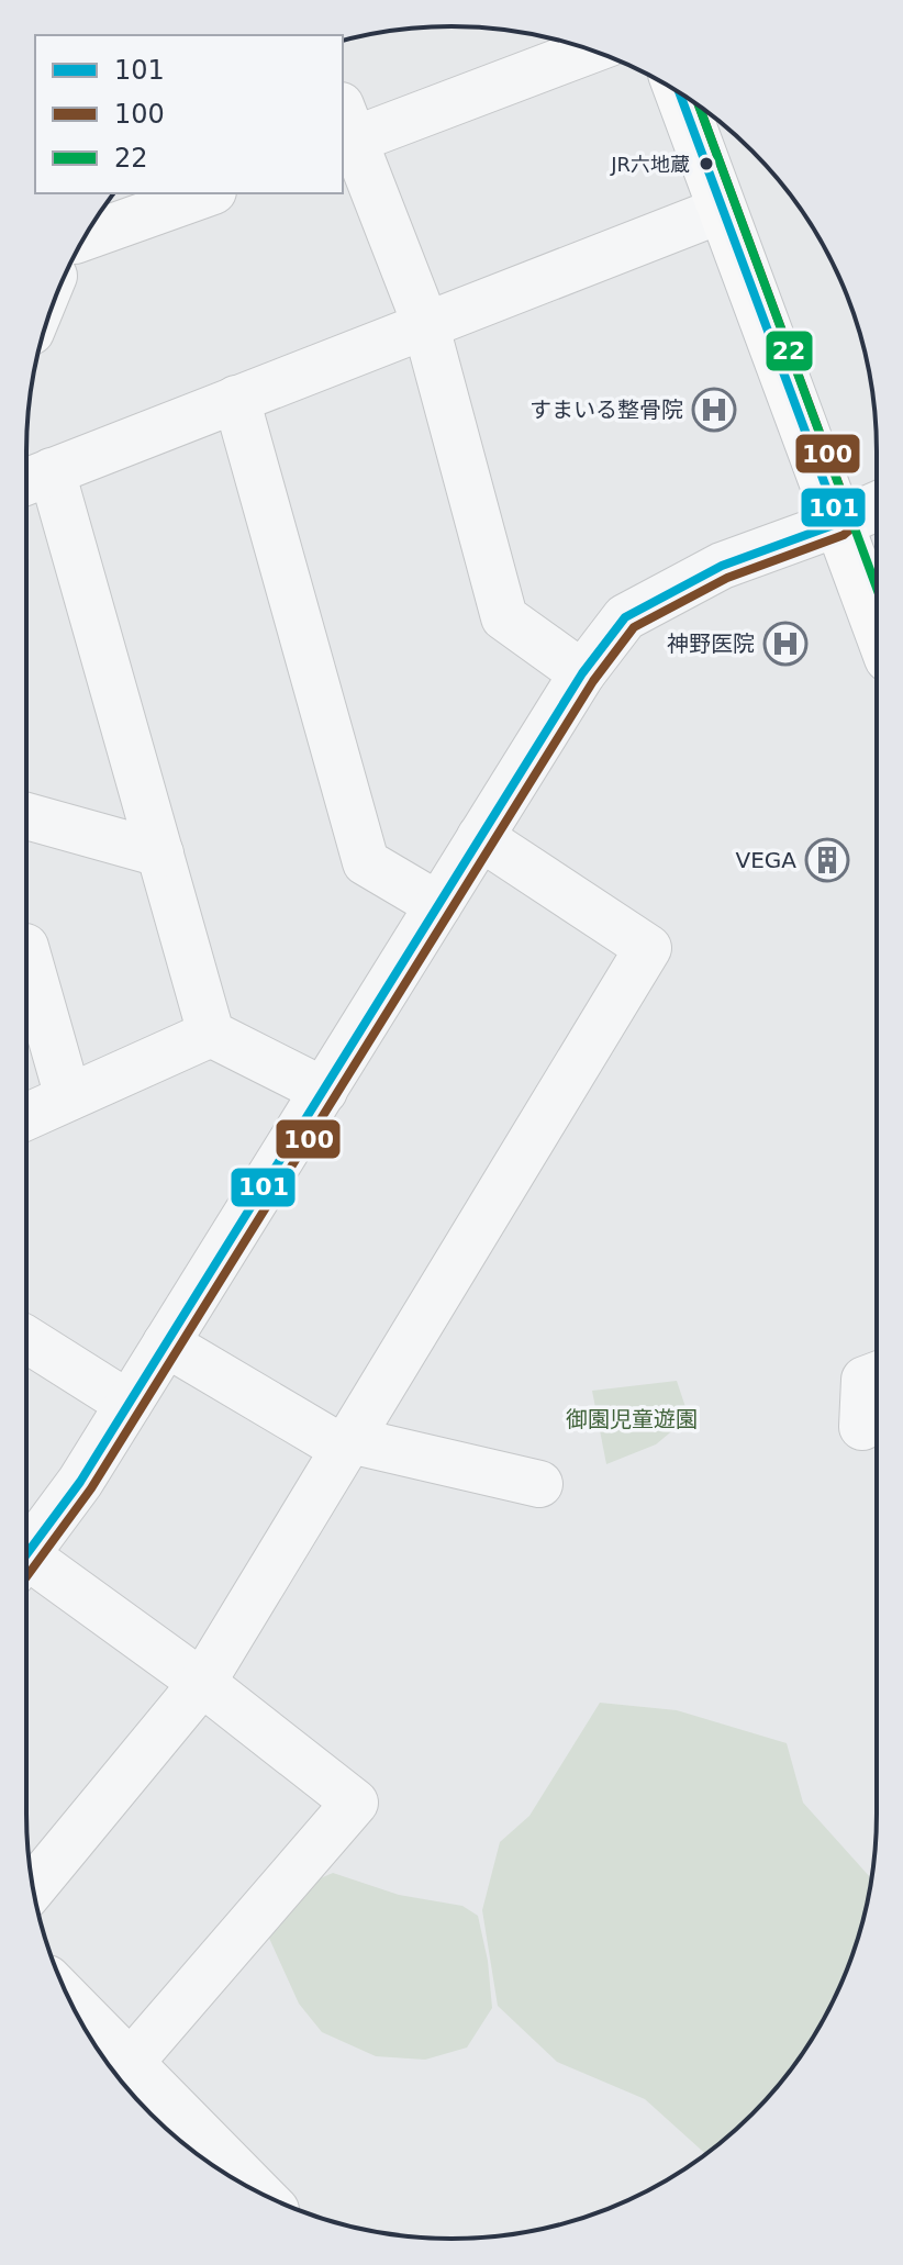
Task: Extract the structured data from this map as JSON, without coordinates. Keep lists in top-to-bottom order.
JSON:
{
  "parks": ["御園児童遊園"],
  "places": {
    "other": ["JR六地蔵"],
    "hospital": ["すまいる整骨院", "神野医院"],
    "building": ["VEGA"]
  },
  "lines": ["transit line 101", "transit line 22", "transit line 100"],
  "legend": ["101", "100", "22"]
}
